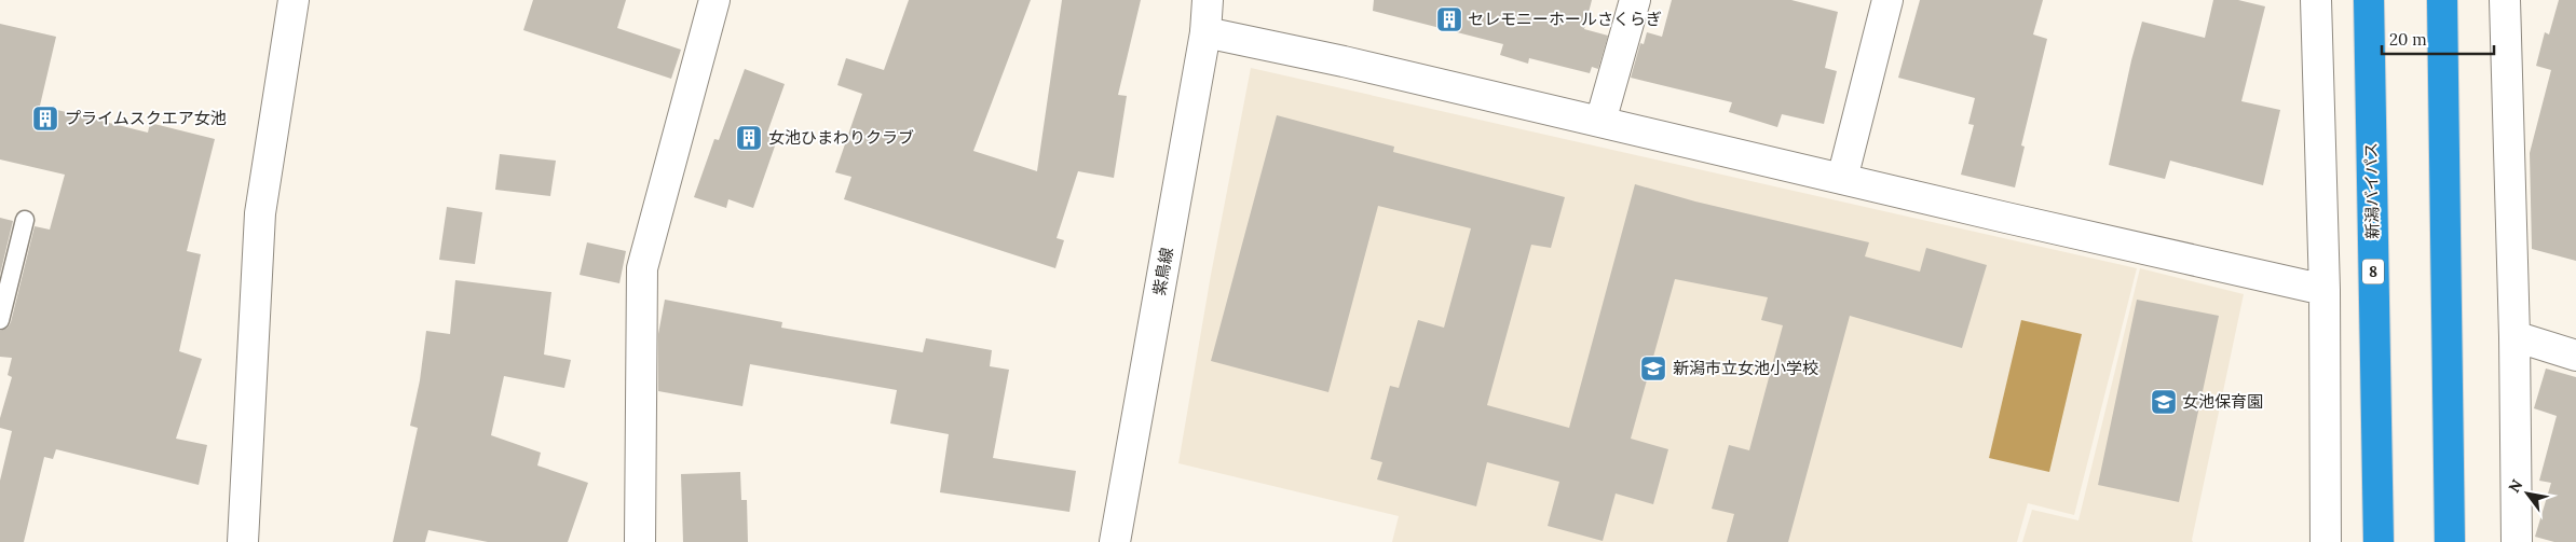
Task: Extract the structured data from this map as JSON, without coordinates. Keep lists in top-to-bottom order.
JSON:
{
  "streets": {
    "highway": ["新潟バイパス", "8"],
    "street": ["紫鳥線"]
  },
  "places": {
    "building": ["セレモニーホールさくらぎ", "プライムスクエア女池", "女池ひまわりクラブ"],
    "school or university": ["新潟市立女池小学校", "女池保育園"]
  },
  "scale_bar": "20 m",
  "north": "top left"
}
